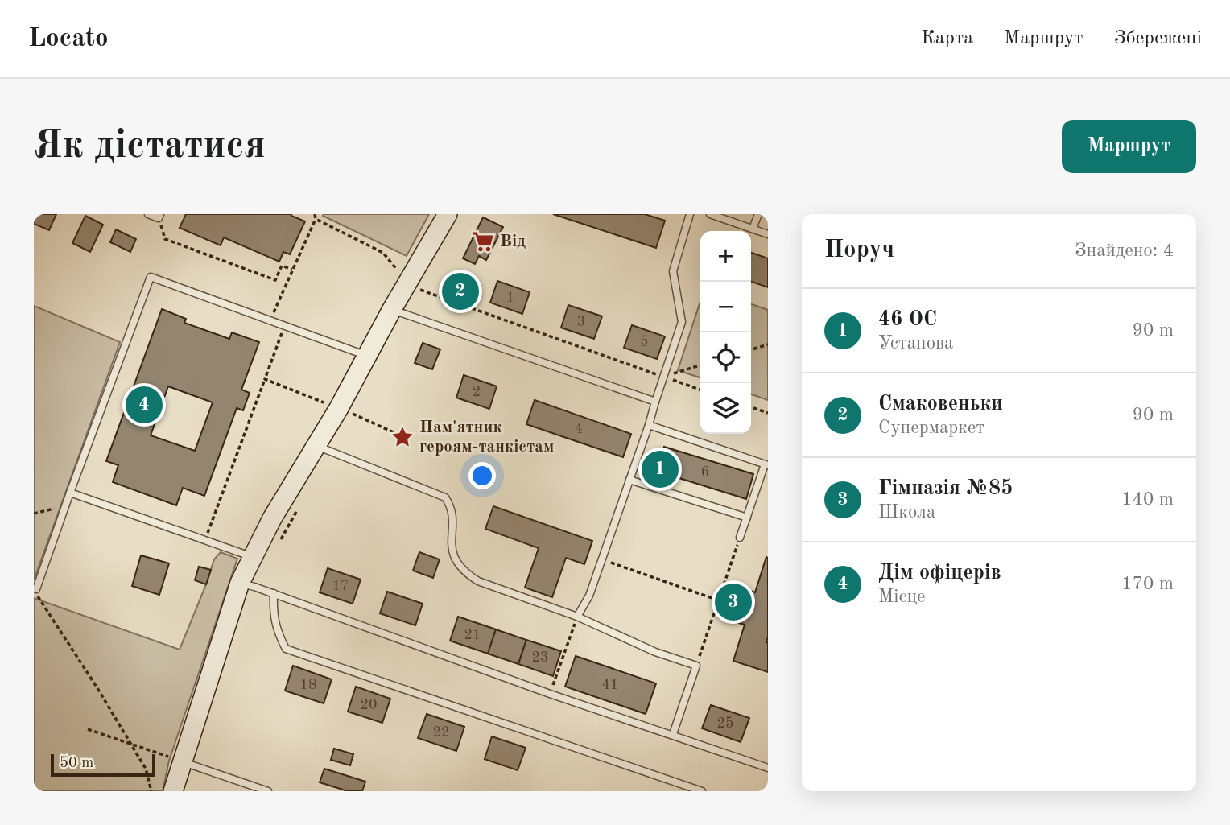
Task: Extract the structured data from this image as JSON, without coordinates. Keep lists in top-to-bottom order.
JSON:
{
  "places": {
    "supermarket": ["Від"],
    "place": ["Пам'ятник героям-танкістам"]
  },
  "house_numbers": [
    "1",
    "3",
    "5",
    "2",
    "4",
    "6",
    "17",
    "21",
    "23",
    "18",
    "41",
    "20",
    "25",
    "22"
  ],
  "scale_bar": "50 m",
  "page": {
    "header": "Locato",
    "nav": ["Карта", "Маршрут", "Збережені"],
    "buttons": "Маршрут",
    "title": "Як дістатися",
    "heading": ["Поруч", "Знайдено: 4"],
    "map_buttons": ["+", "−"],
    "pins": [
      "2",
      "4",
      "1",
      "3"
    ],
    "list": [
      {
        "mark": "1",
        "name": "46 ОС",
        "note": "Установа",
        "value": "90 m"
      },
      {
        "mark": "2",
        "name": "Смаковеньки",
        "note": "Супермаркет",
        "value": "90 m"
      },
      {
        "mark": "3",
        "name": "Гімназія №85",
        "note": "Школа",
        "value": "140 m"
      },
      {
        "mark": "4",
        "name": "Дім офіцерів",
        "note": "Місце",
        "value": "170 m"
      }
    ],
    "scale": "50 m"
  }
}
